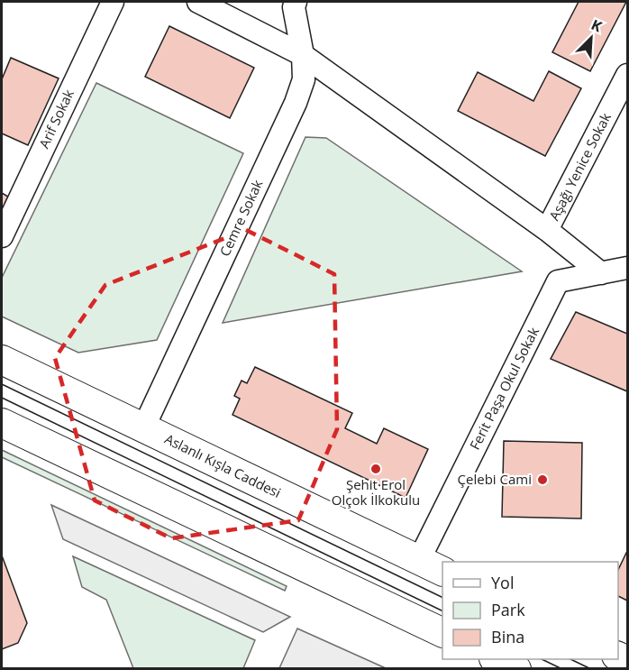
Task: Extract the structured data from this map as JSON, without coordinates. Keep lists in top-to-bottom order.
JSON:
{
  "streets": {
    "main road": ["Aslanlı Kışla Caddesi"],
    "street": [
      "Arif Sokak",
      "Aşağı Yenice Sokak",
      "Cemre Sokak",
      "Ferit Paşa Okul Sokak"
    ]
  },
  "crossings": [
    ["Cemre Sokak", "Aslanlı Kışla Caddesi"],
    ["Ferit Paşa Okul Sokak", "Aslanlı Kışla Caddesi"]
  ],
  "places": ["Şehit Erol Olçok İlkokulu", "Çelebi Cami"],
  "legend": ["Yol", "Park", "Bina"],
  "north": "top right"
}
